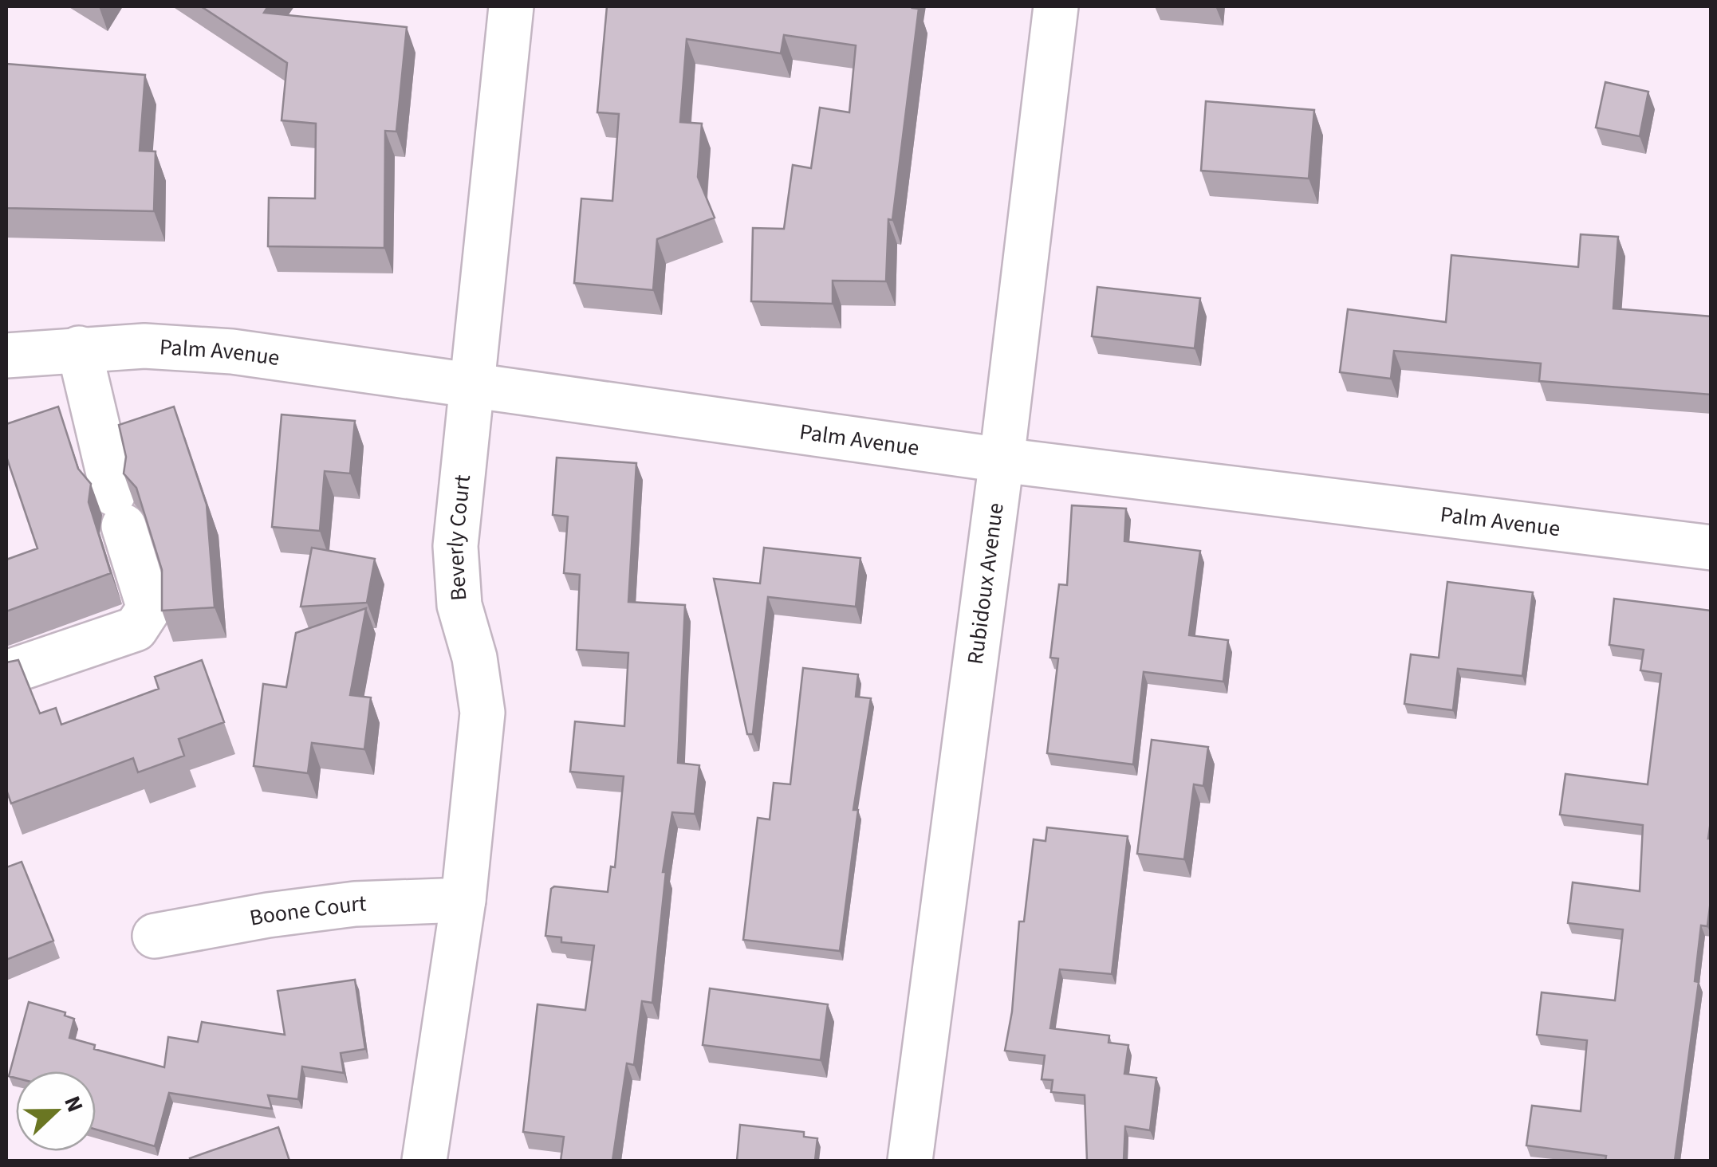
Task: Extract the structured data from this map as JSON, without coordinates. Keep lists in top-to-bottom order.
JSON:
{
  "streets": {
    "street": [
      "Palm Avenue",
      "Beverly Court",
      "Rubidoux Avenue",
      "Boone Court"
    ]
  },
  "crossings": [
    ["Palm Avenue", "Beverly Court"],
    ["Palm Avenue", "Rubidoux Avenue"],
    ["Beverly Court", "Boone Court"]
  ],
  "north": "right"
}
